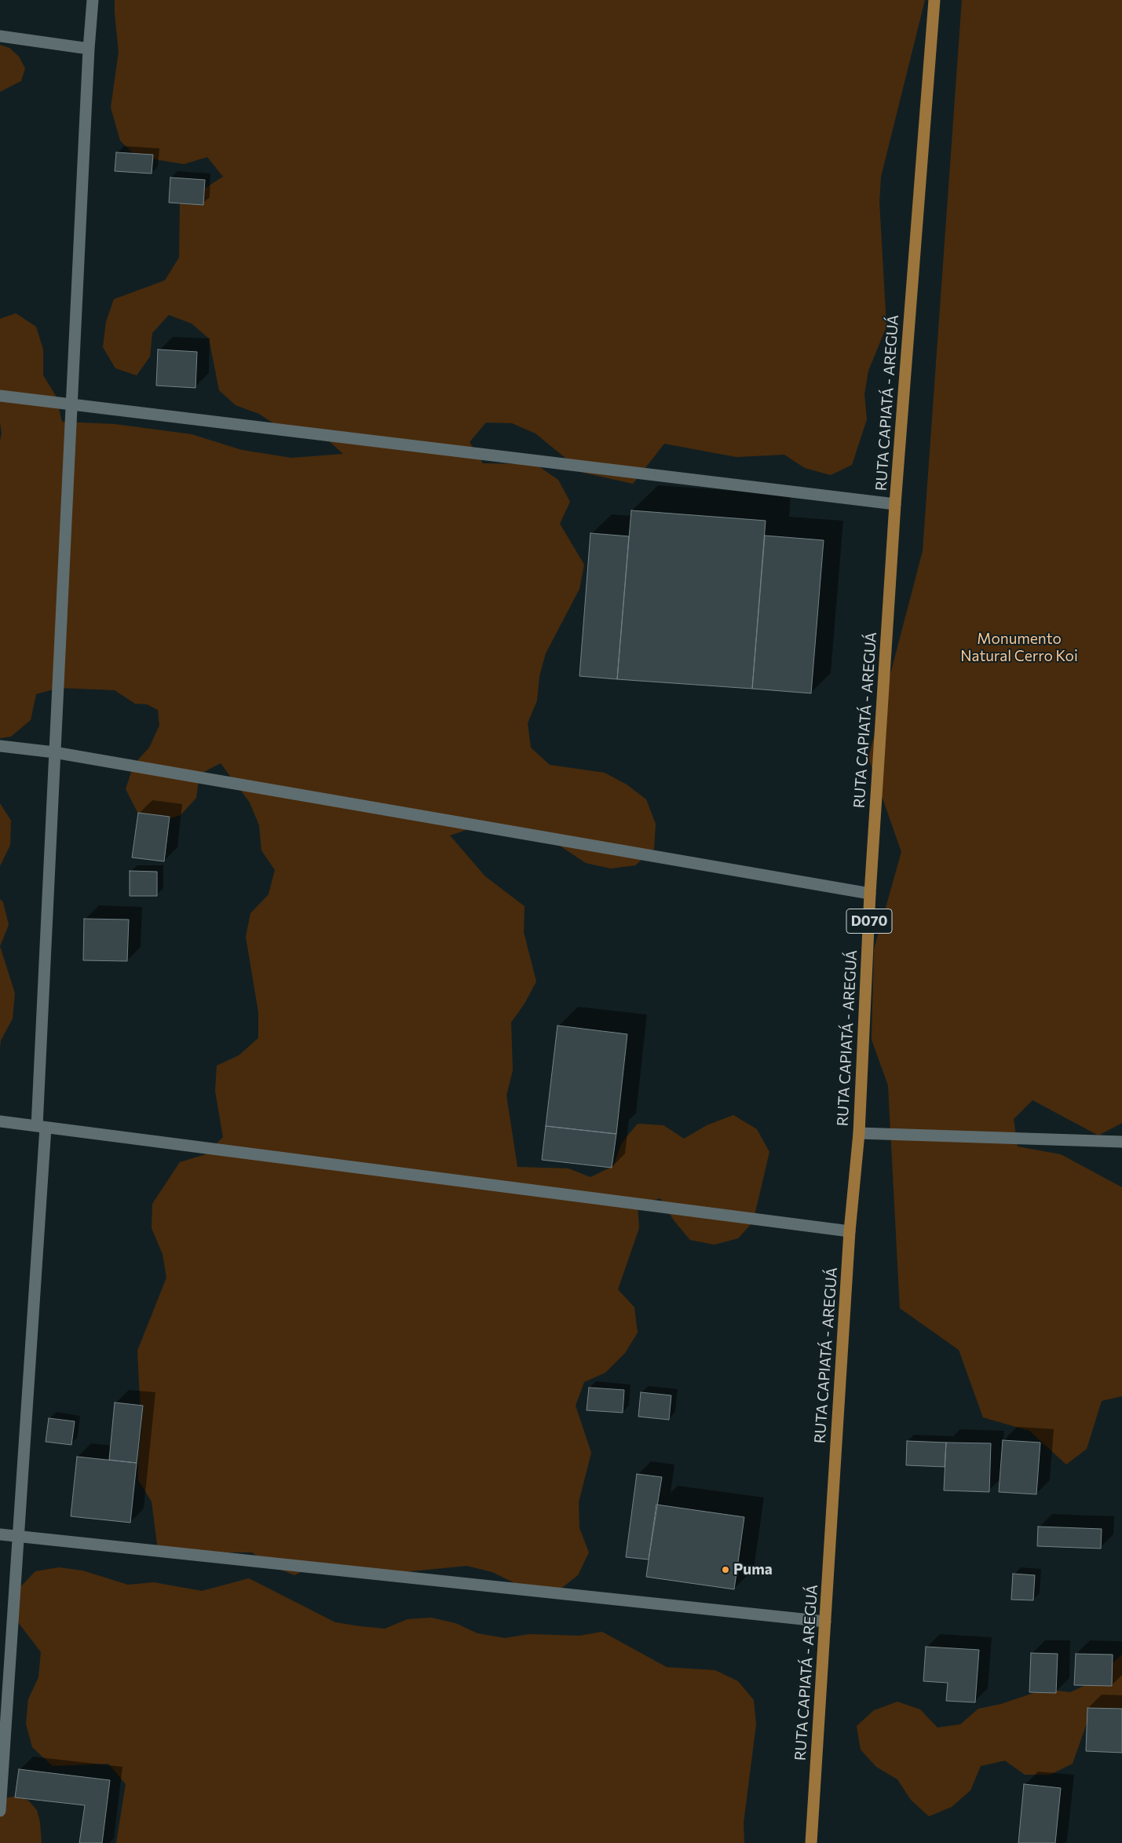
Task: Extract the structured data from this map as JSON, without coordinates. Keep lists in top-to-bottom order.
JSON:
{
  "streets": {
    "main road": ["RUTA CAPIATÁ - AREGUÁ", "D070"]
  },
  "parks": ["Monumento Natural Cerro Koi"],
  "places": ["Puma"]
}
